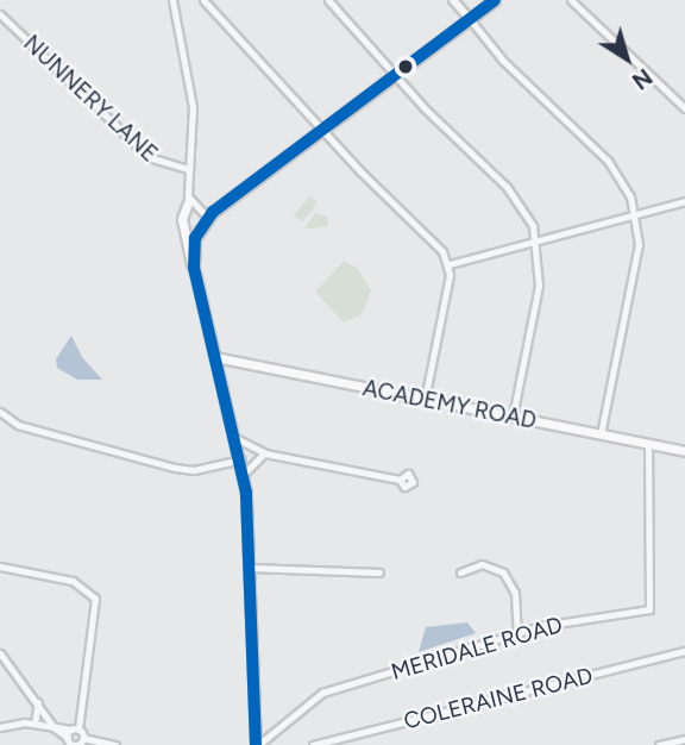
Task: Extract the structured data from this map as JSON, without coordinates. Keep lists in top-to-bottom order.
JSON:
{
  "streets": {
    "main road": ["ACADEMY ROAD"],
    "street": ["NUNNERY LANE", "MERIDALE ROAD", "COLERAINE ROAD"]
  },
  "crossings": [
    ["ACADEMY ROAD", "MERIDALE ROAD"]
  ],
  "north": "bottom right"
}
